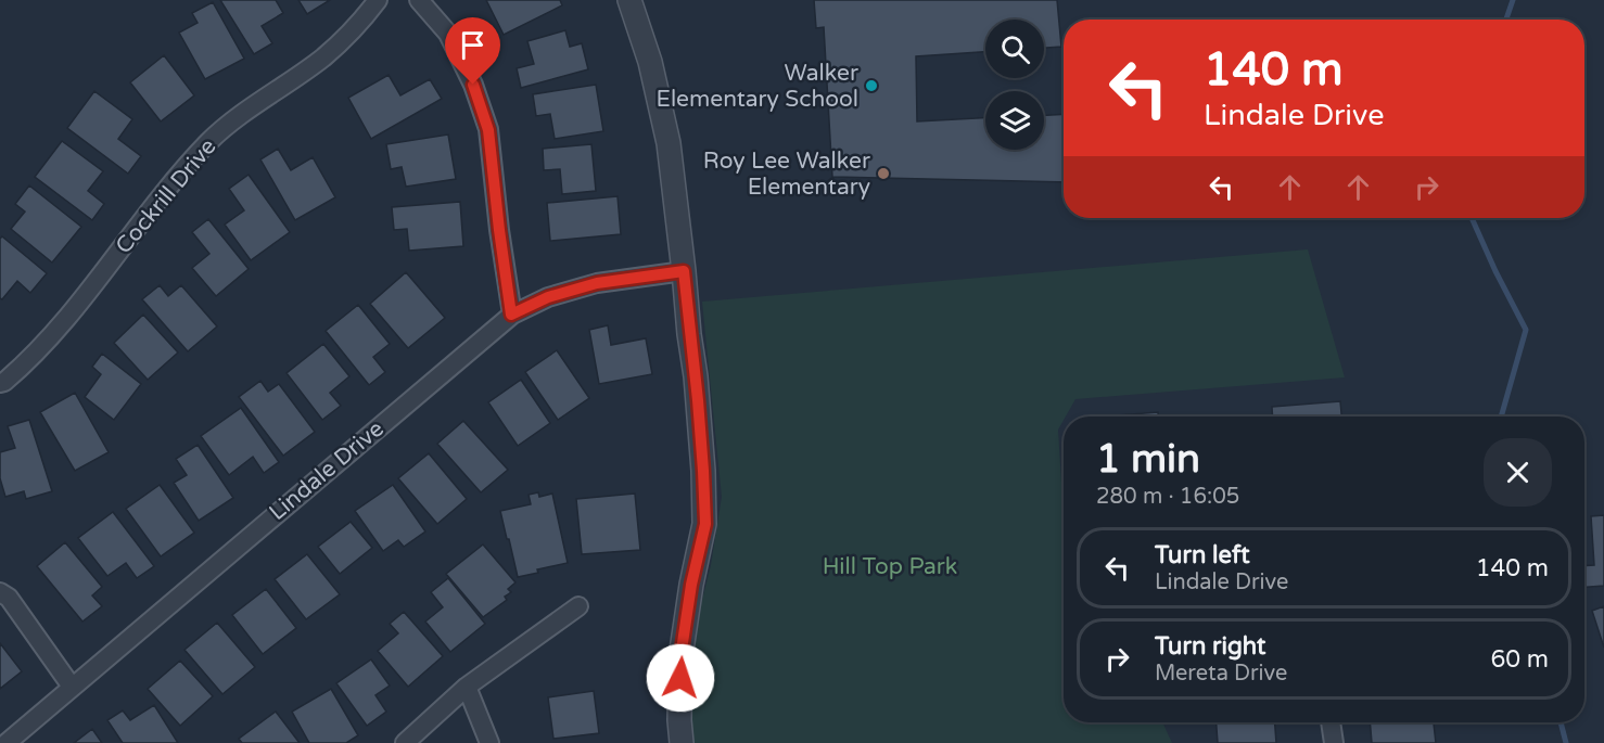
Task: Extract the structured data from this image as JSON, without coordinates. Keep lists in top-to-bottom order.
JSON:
{
  "streets": {
    "street": ["Cockrill Drive", "Lindale Drive"]
  },
  "parks": ["Hill Top Park"],
  "places": ["Walker Elementary School", "Roy Lee Walker Elementary"],
  "page": {
    "turn": ["140 m", "Lindale Drive"],
    "heading": ["1 min", "280 m · 16:05"],
    "list": [
      {
        "name": "Turn left",
        "note": "Lindale Drive",
        "value": "140 m"
      },
      {
        "name": "Turn right",
        "note": "Mereta Drive",
        "value": "60 m"
      }
    ]
  }
}
